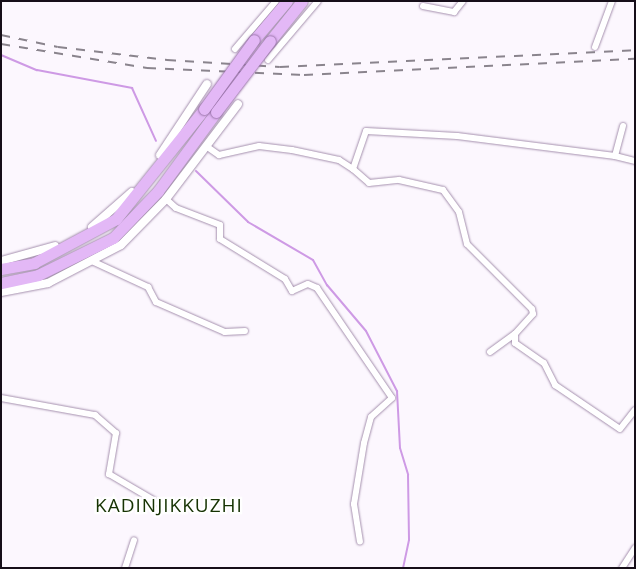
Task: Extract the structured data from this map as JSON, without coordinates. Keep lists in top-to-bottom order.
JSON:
{
  "districts": ["KADINJIKKUZHI"]
}
